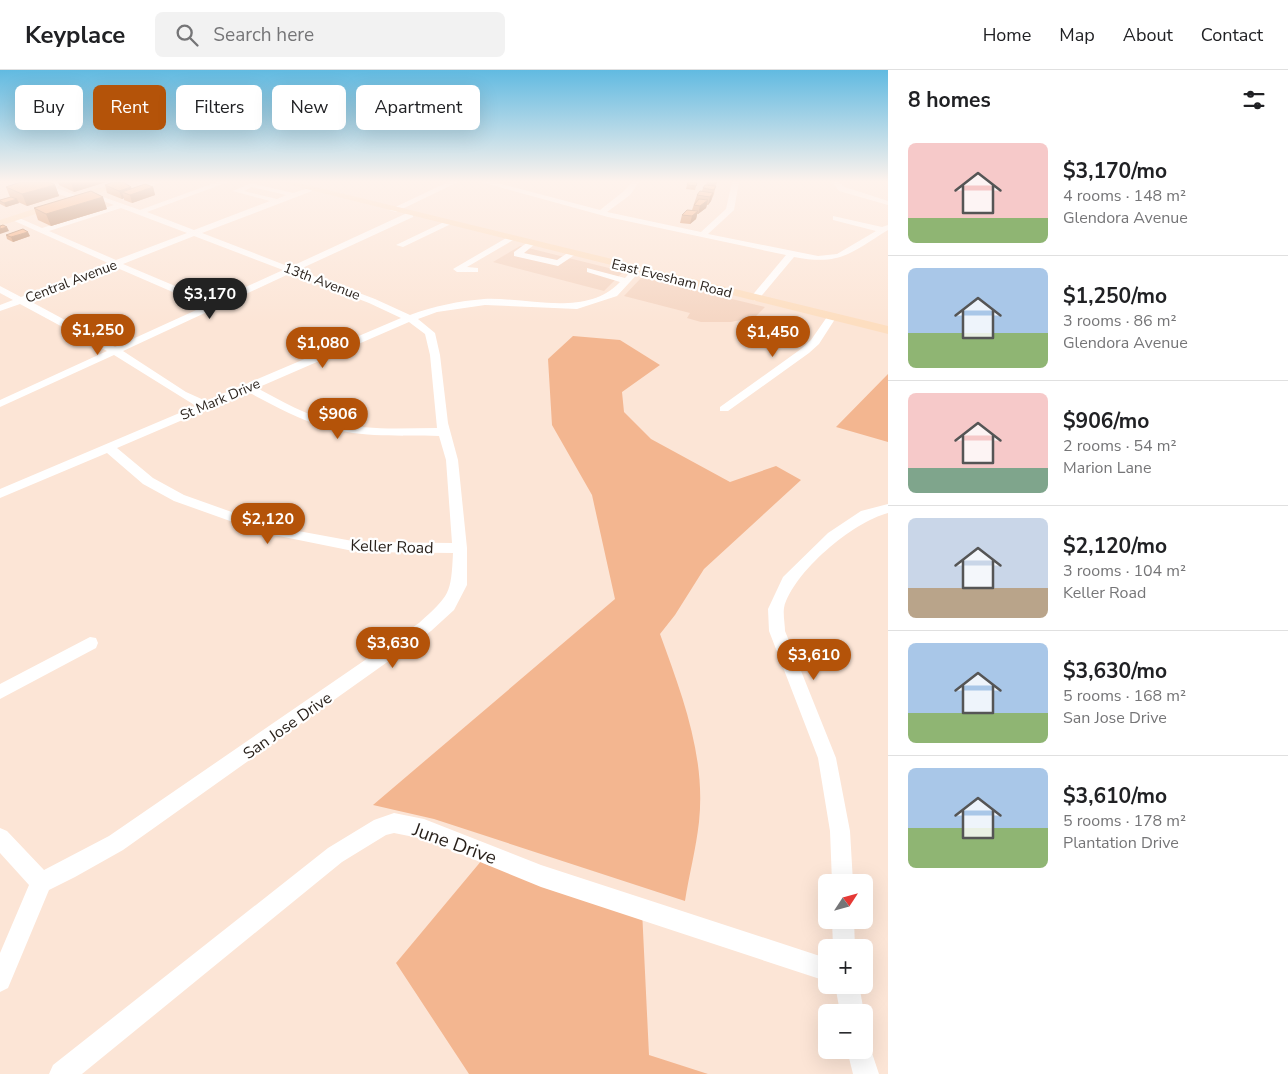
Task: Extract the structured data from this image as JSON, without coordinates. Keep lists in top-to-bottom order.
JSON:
{
  "streets": {
    "main road": ["East Evesham Road"],
    "street": [
      "Central Avenue",
      "13th Avenue",
      "St Mark Drive",
      "Keller Road",
      "San Jose Drive",
      "June Drive"
    ]
  },
  "crossings": [
    ["East Evesham Road", "St Mark Drive"],
    ["Central Avenue", "13th Avenue"],
    ["13th Avenue", "St Mark Drive"],
    ["13th Avenue", "San Jose Drive"],
    ["St Mark Drive", "Keller Road"],
    ["St Mark Drive", "San Jose Drive"],
    ["Keller Road", "San Jose Drive"]
  ],
  "north": "top right",
  "page": {
    "header": "Keyplace",
    "search": "Search here",
    "nav": [
      "Home",
      "Map",
      "About",
      "Contact"
    ],
    "heading": "8 homes",
    "chip": [
      "Buy",
      "Rent",
      "Filters",
      "New",
      "Apartment"
    ],
    "list": [
      {
        "name": "$3,170/mo",
        "note": "4 rooms · 148 m² · Glendora Avenue"
      },
      {
        "name": "$1,250/mo",
        "note": "3 rooms · 86 m² · Glendora Avenue"
      },
      {
        "name": "$906/mo",
        "note": "2 rooms · 54 m² · Marion Lane"
      },
      {
        "name": "$2,120/mo",
        "note": "3 rooms · 104 m² · Keller Road"
      },
      {
        "name": "$3,630/mo",
        "note": "5 rooms · 168 m² · San Jose Drive"
      },
      {
        "name": "$3,610/mo",
        "note": "5 rooms · 178 m² · Plantation Drive"
      }
    ],
    "price": [
      "$3,170",
      "$1,250",
      "$1,450",
      "$1,080",
      "$906",
      "$2,120",
      "$3,630",
      "$3,610"
    ],
    "map_buttons": ["+", "−"]
  }
}
